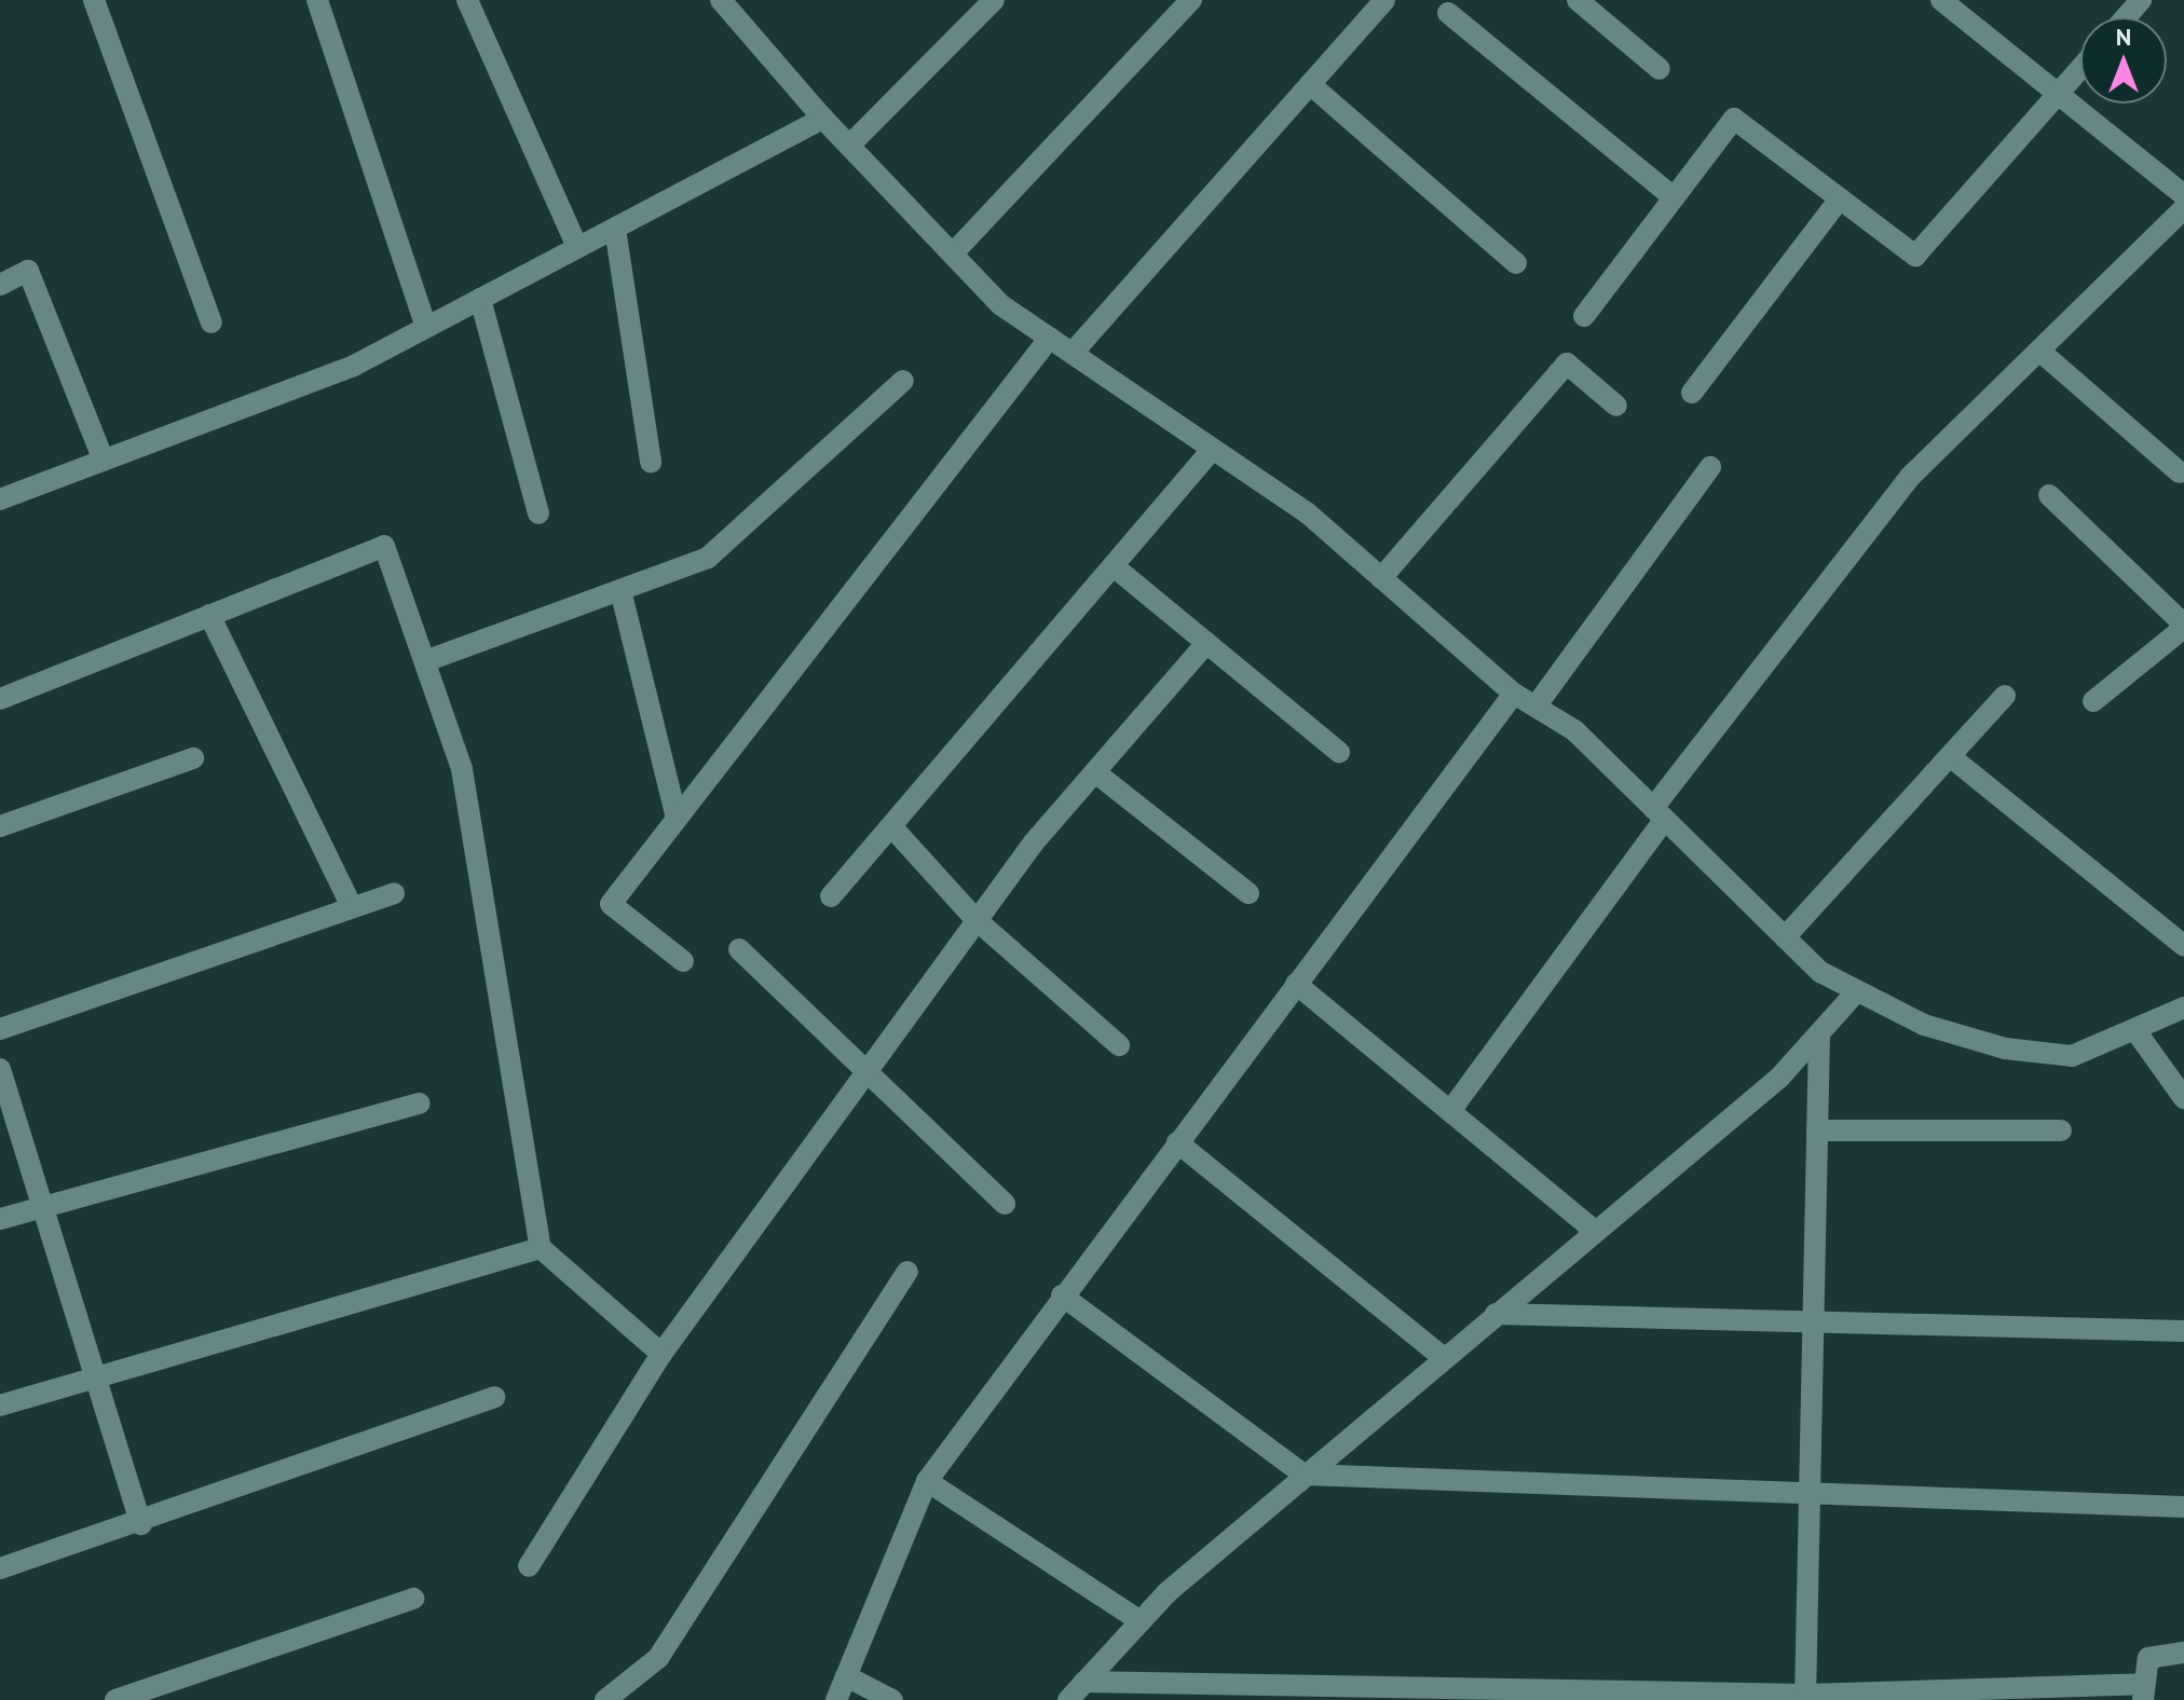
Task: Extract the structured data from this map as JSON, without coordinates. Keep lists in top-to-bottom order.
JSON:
{
  "north": "top"
}
